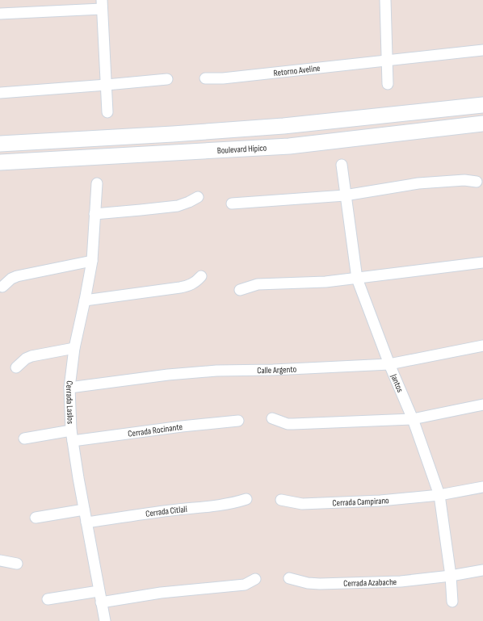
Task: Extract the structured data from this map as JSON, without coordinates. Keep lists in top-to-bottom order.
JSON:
{
  "streets": {
    "street": [
      "Retorno Aveline",
      "Boulevard Hípico",
      "Calle Argento",
      "Jantos",
      "Cerrada Laslos",
      "Cerrada Rocinante",
      "Cerrada Campirano",
      "Cerrada Citlali",
      "Cerrada Azabache"
    ]
  },
  "crossings": [
    ["Calle Argento", "Jantos"],
    ["Calle Argento", "Cerrada Laslos"],
    ["Jantos", "Cerrada Campirano"],
    ["Jantos", "Cerrada Azabache"],
    ["Cerrada Laslos", "Cerrada Rocinante"],
    ["Cerrada Laslos", "Cerrada Citlali"]
  ]
}
